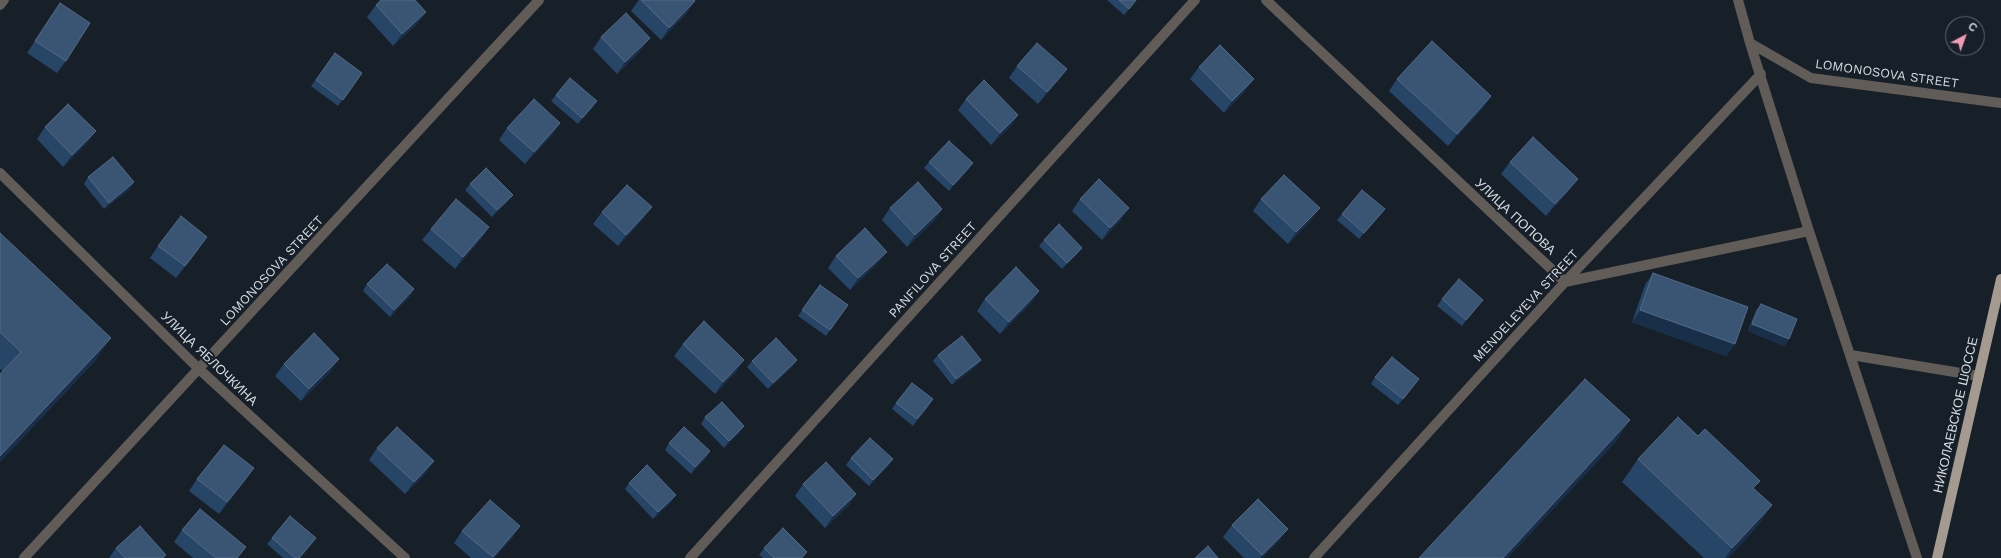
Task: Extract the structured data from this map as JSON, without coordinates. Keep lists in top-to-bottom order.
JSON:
{
  "streets": {
    "main road": ["НИКОЛАЕВСКОЕ ШОССЕ"],
    "street": [
      "LOMONOSOVA STREET",
      "УЛИЦА ПОПОВА",
      "PANFILOVA STREET",
      "MENDELEYEVA STREET",
      "УЛИЦА ЯБЛОЧКИНА"
    ]
  },
  "crossings": [
    ["LOMONOSOVA STREET", "УЛИЦА ЯБЛОЧКИНА"],
    ["УЛИЦА ПОПОВА", "MENDELEYEVA STREET"]
  ],
  "north": "top right"
}
